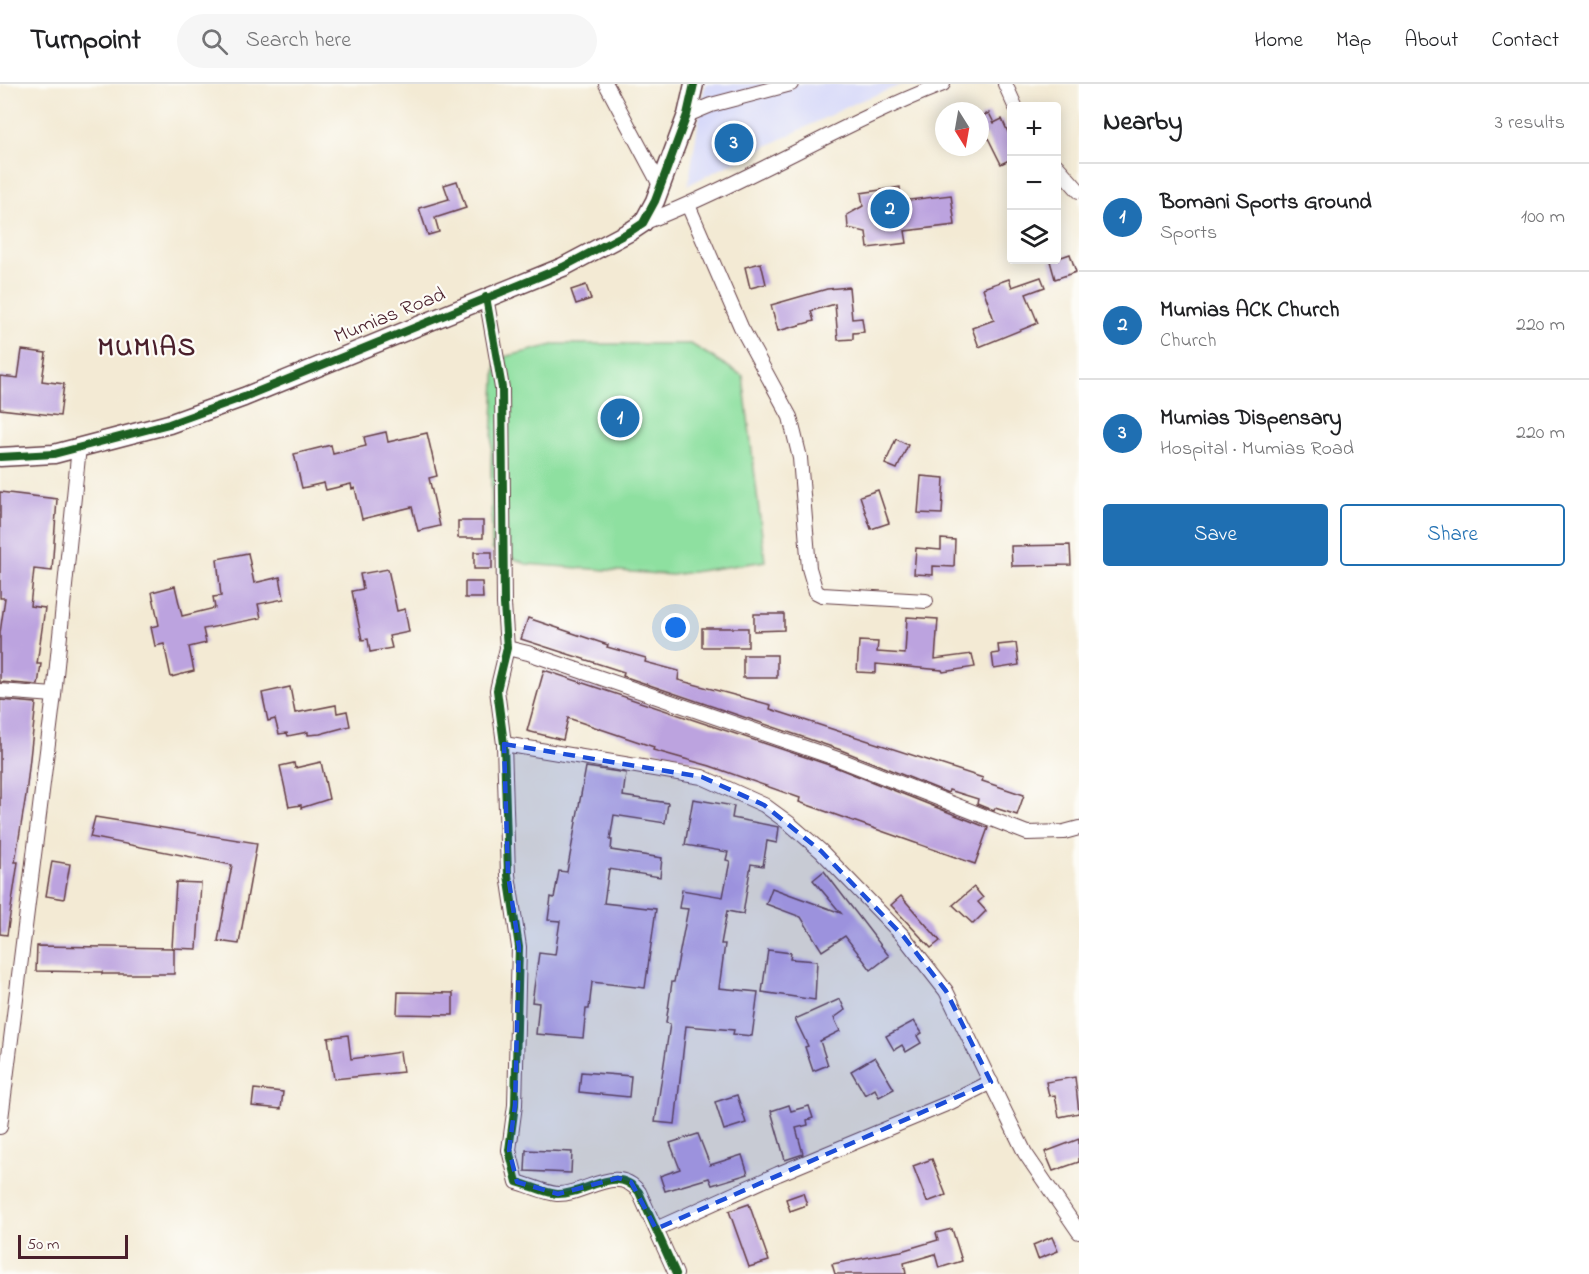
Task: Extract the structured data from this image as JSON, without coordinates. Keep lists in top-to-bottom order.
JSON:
{
  "streets": {
    "street": ["Mumias Road"]
  },
  "districts": ["MUMIAS"],
  "scale_bar": "50 m",
  "north": "bottom",
  "page": {
    "header": "Turnpoint",
    "search": "Search here",
    "nav": [
      "Home",
      "Map",
      "About",
      "Contact"
    ],
    "heading": ["Nearby", "3 results"],
    "map_buttons": ["+", "−"],
    "pins": ["3", "2", "1"],
    "list": [
      {
        "mark": "1",
        "name": "Bomani Sports Ground",
        "note": "Sports",
        "value": "100 m"
      },
      {
        "mark": "2",
        "name": "Mumias ACK Church",
        "note": "Church",
        "value": "220 m"
      },
      {
        "mark": "3",
        "name": "Mumias Dispensary",
        "note": "Hospital · Mumias Road",
        "value": "220 m"
      }
    ],
    "buttons": ["Save", "Share"],
    "scale": "50 m"
  }
}
